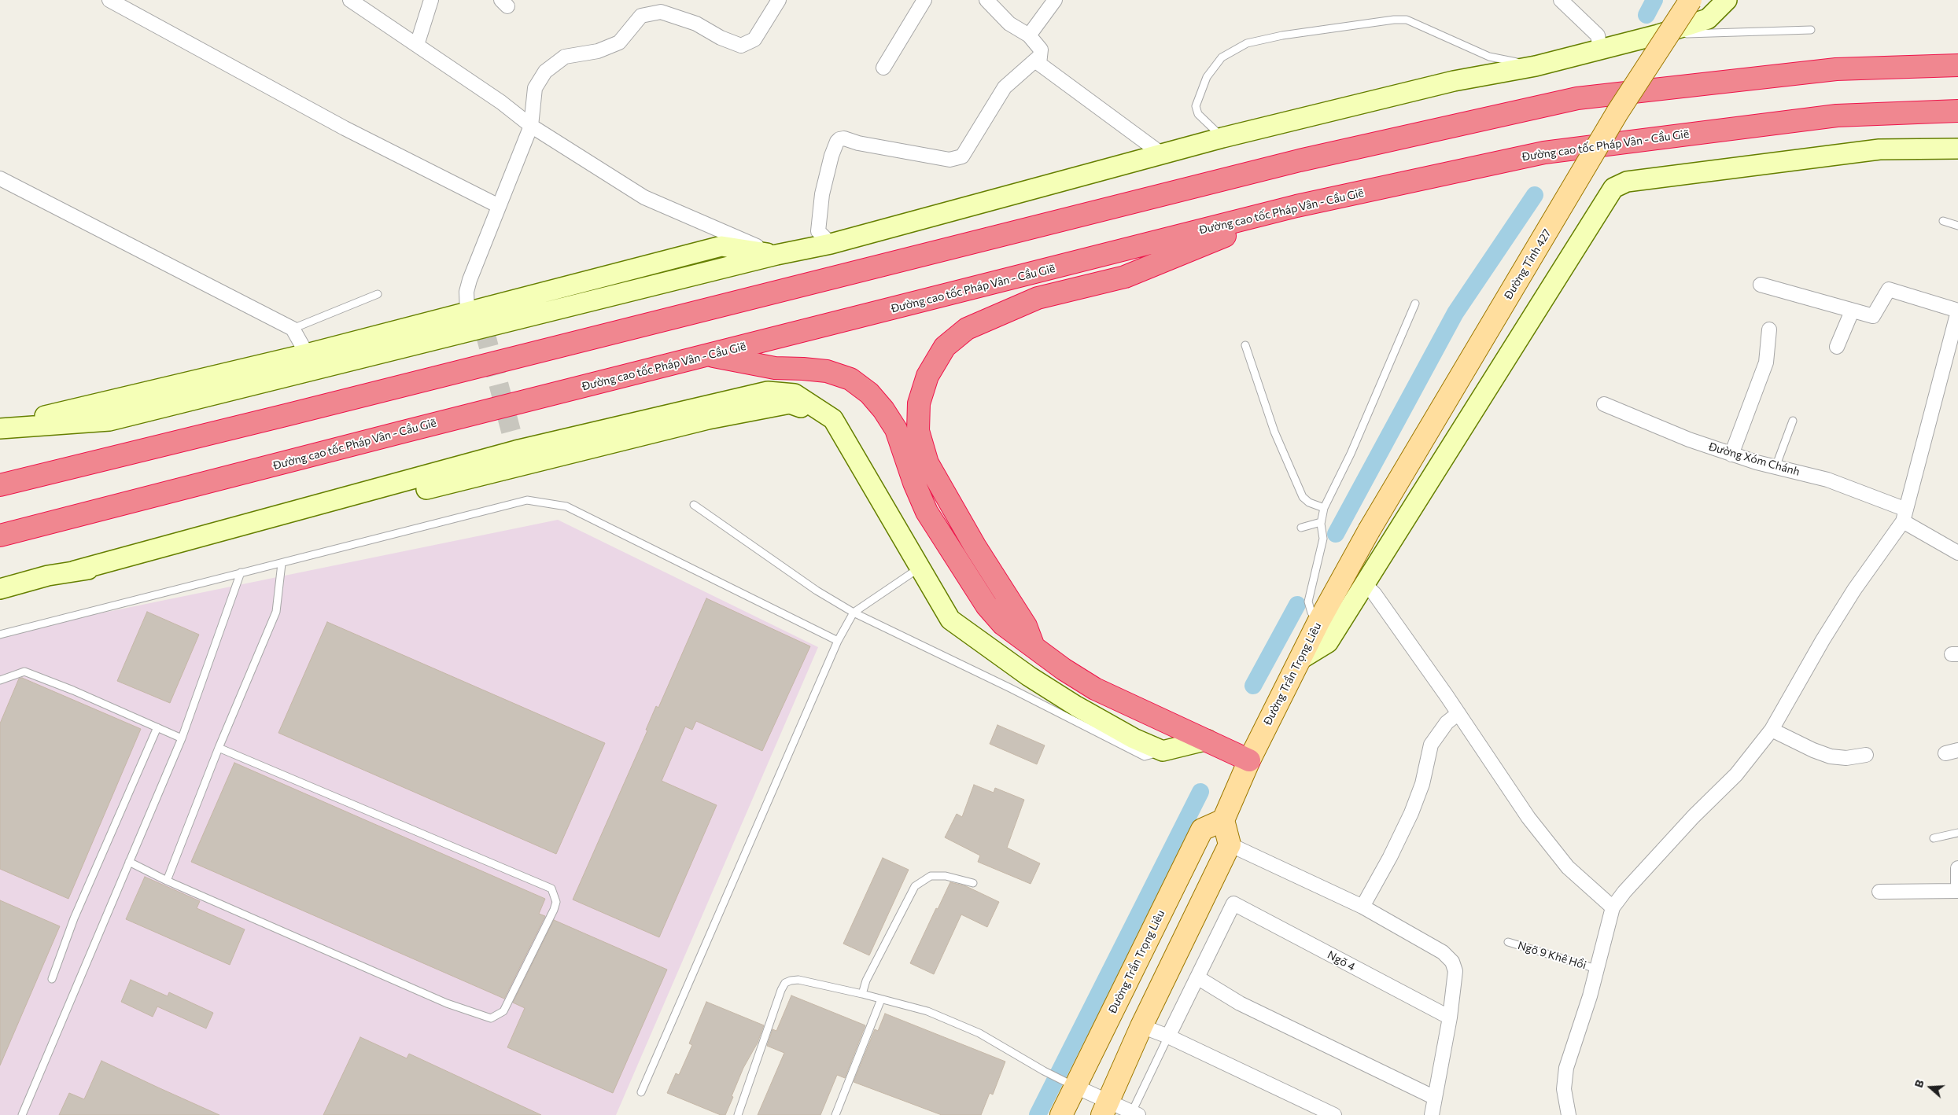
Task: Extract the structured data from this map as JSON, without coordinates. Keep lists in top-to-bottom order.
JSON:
{
  "streets": {
    "highway": ["Đường cao tốc Pháp Vân - Cầu Giẽ"],
    "main road": ["Đường Tỉnh 427", "Đường Trần Trọng Liêu"],
    "street": ["Đường Xóm Chánh", "Ngõ 4"],
    "lane": ["Ngõ 9 Khê Hồi"]
  },
  "crossings": [
    ["Đường Tỉnh 427", "Đường Trần Trọng Liêu"]
  ],
  "north": "left"
}
